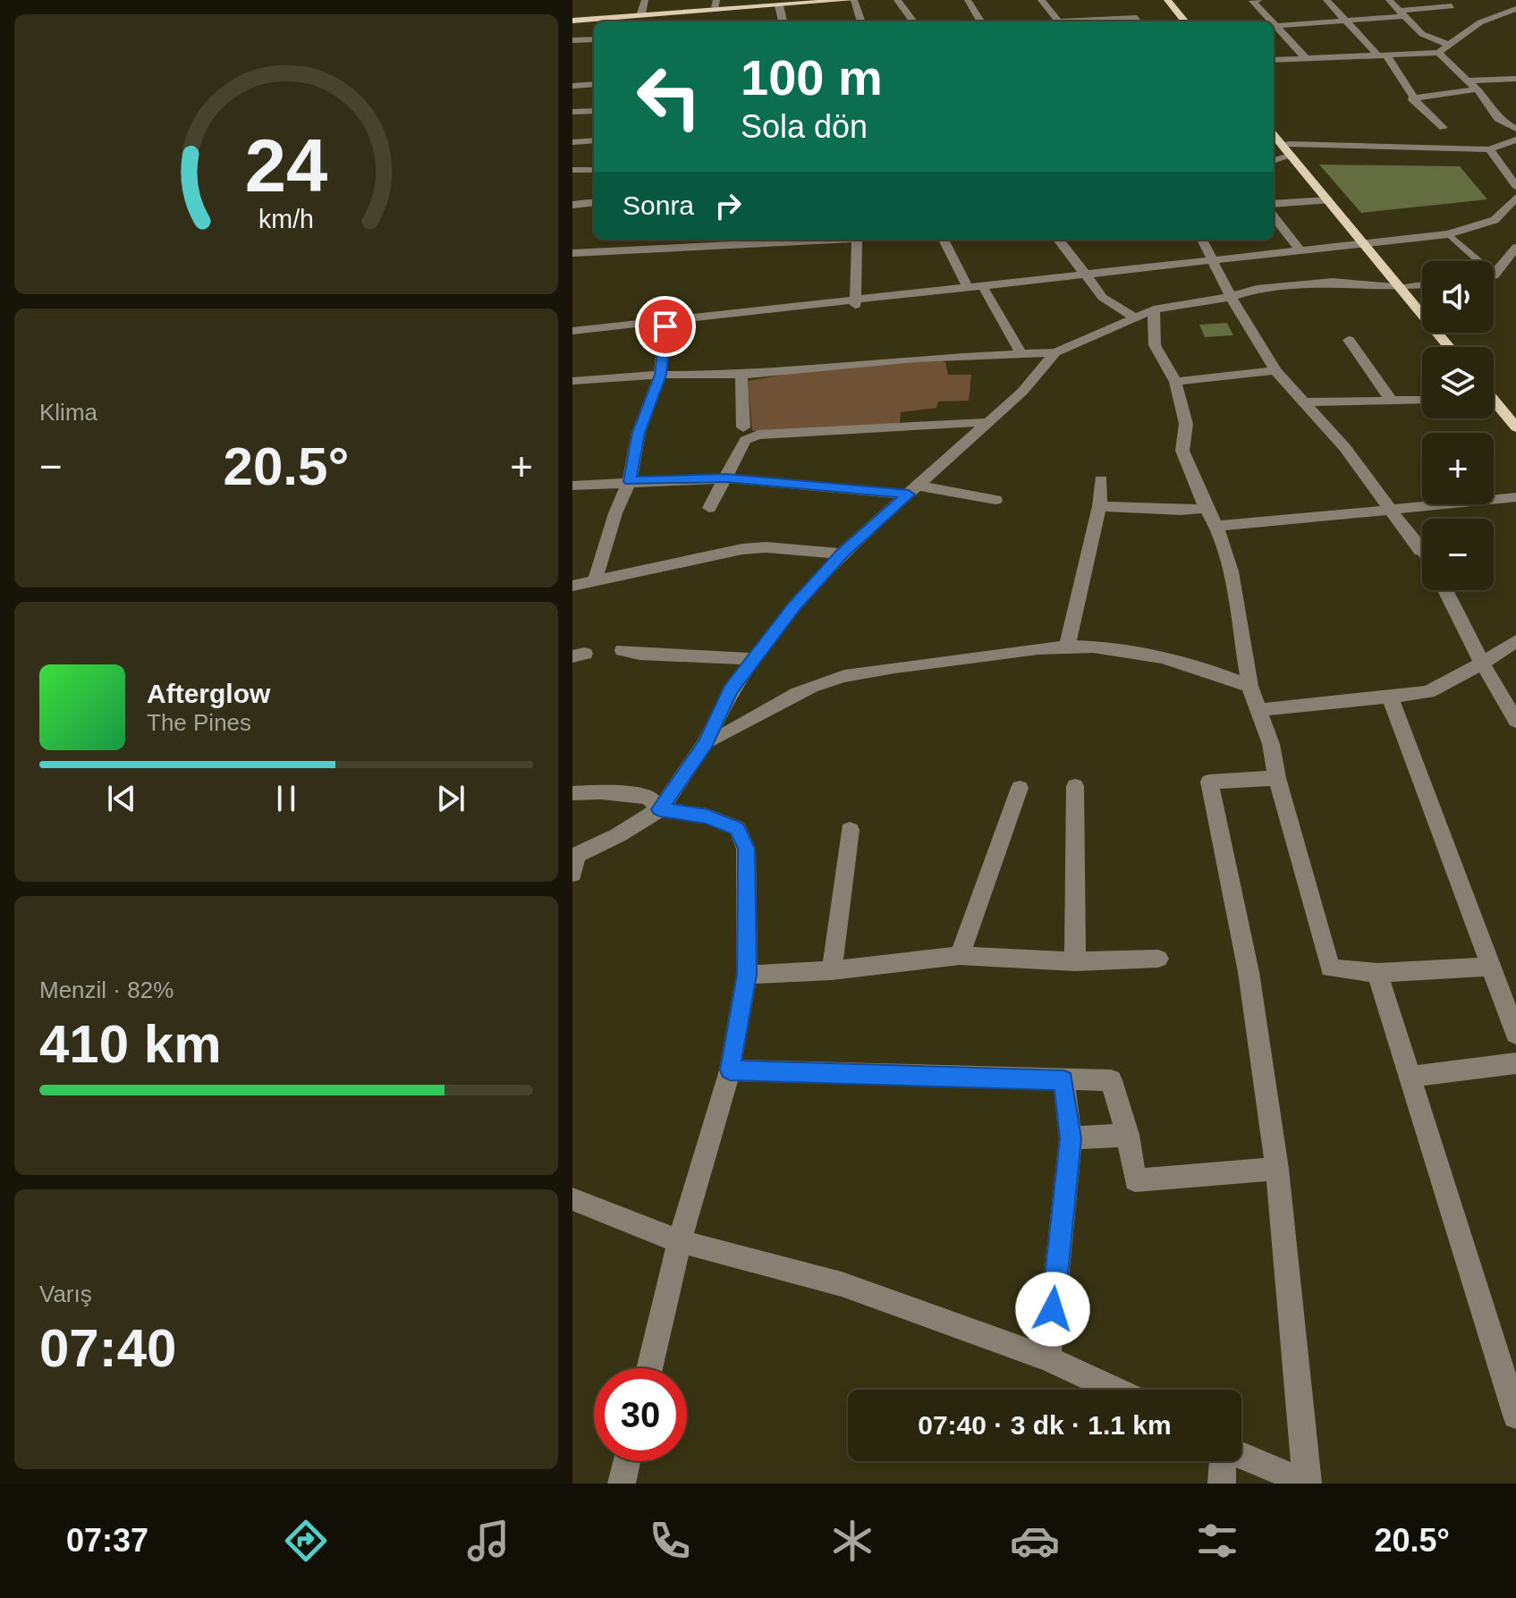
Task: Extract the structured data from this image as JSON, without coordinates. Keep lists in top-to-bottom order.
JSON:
{
  "page": {
    "turn": ["100 m", "Sola dön"],
    "then": "Sonra",
    "map_buttons": ["+", "−"],
    "tile": [
      "Klima",
      ["Menzil · 82%", "410 km"],
      ["Varış", "07:40"]
    ],
    "heat": ["−", "20.5°", "+"],
    "song": ["Afterglow", "The Pines"],
    "limit": "30",
    "trip": "07:40 · 3 dk · 1.1 km",
    "tabs": ["07:37", "20.5°"],
    "gauge": ["24", "km/h"]
  }
}
